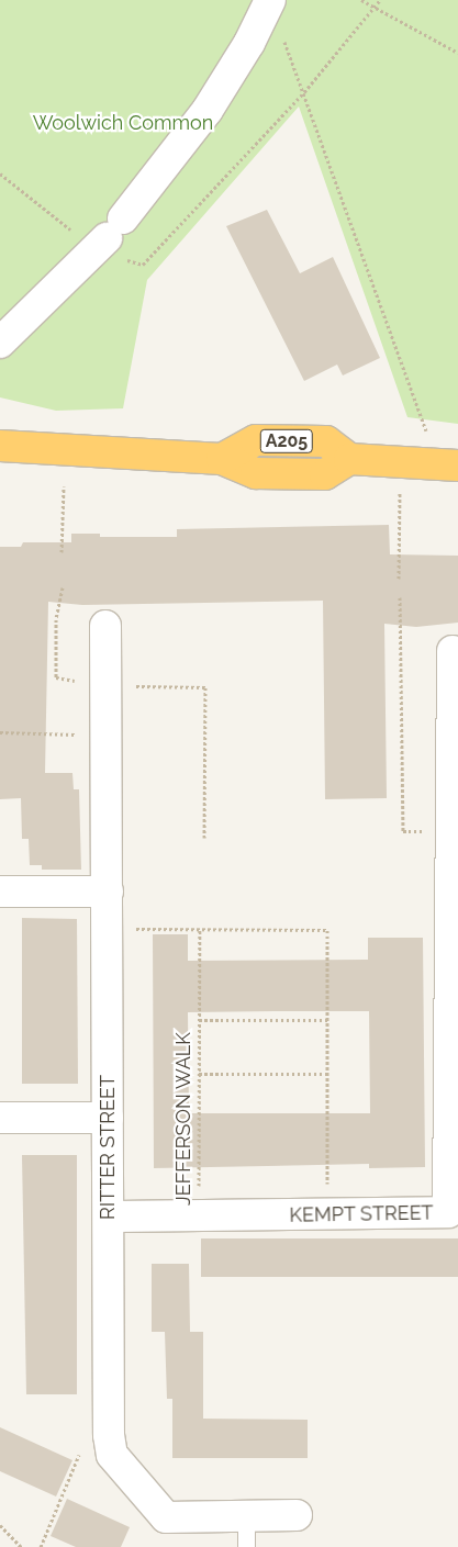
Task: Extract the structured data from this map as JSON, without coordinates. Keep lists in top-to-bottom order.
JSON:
{
  "streets": {
    "highway": ["A205"],
    "street": ["RITTER STREET", "KEMPT STREET"],
    "path": ["JEFFERSON WALK"]
  },
  "crossings": [
    ["JEFFERSON WALK", "KEMPT STREET"],
    ["RITTER STREET", "KEMPT STREET"]
  ],
  "parks": ["Woolwich Common"]
}
